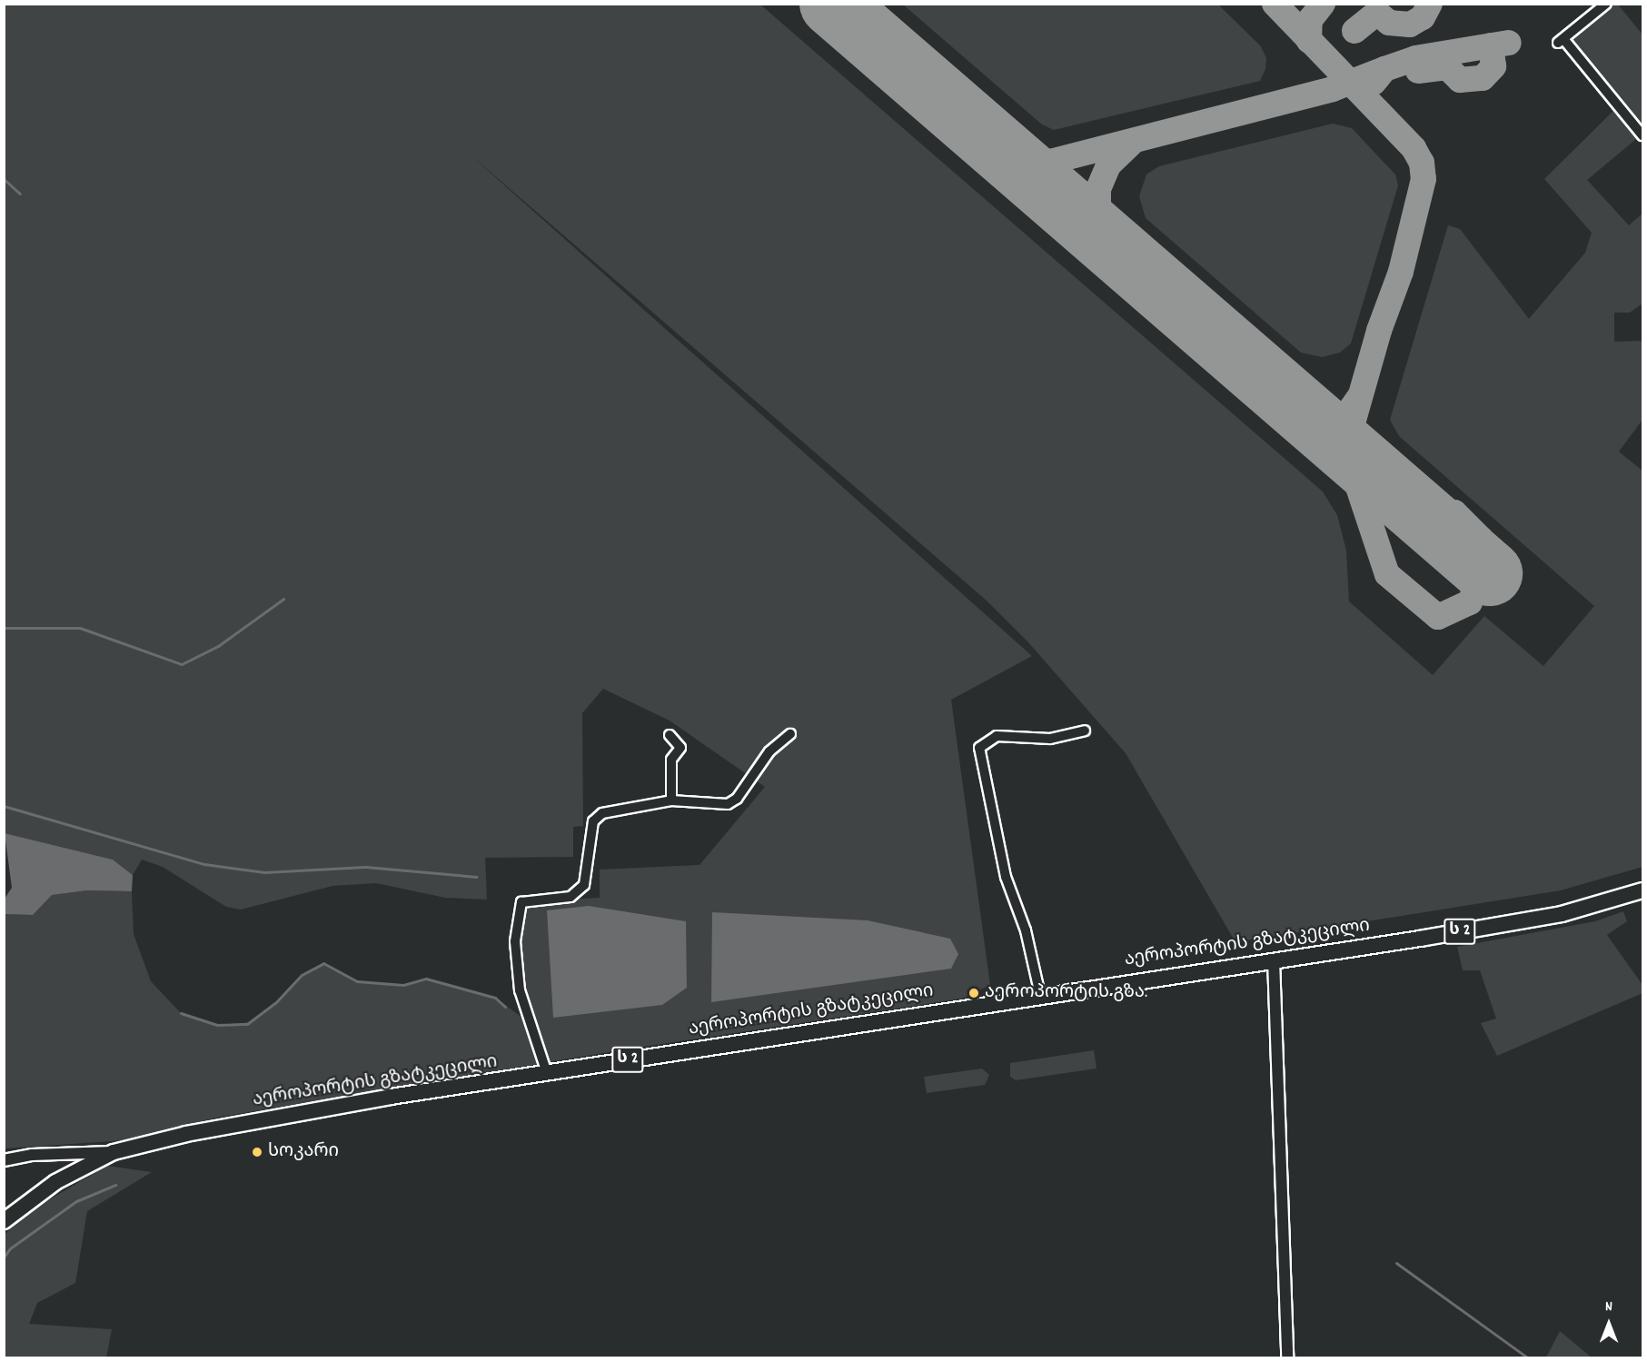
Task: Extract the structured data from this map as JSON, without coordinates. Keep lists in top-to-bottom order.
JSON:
{
  "streets": {
    "highway": ["ს 2", "აეროპორტის გზატკეცილი"]
  },
  "places": ["აეროპორტის გზა.", "სოკარი"],
  "north": "top"
}
